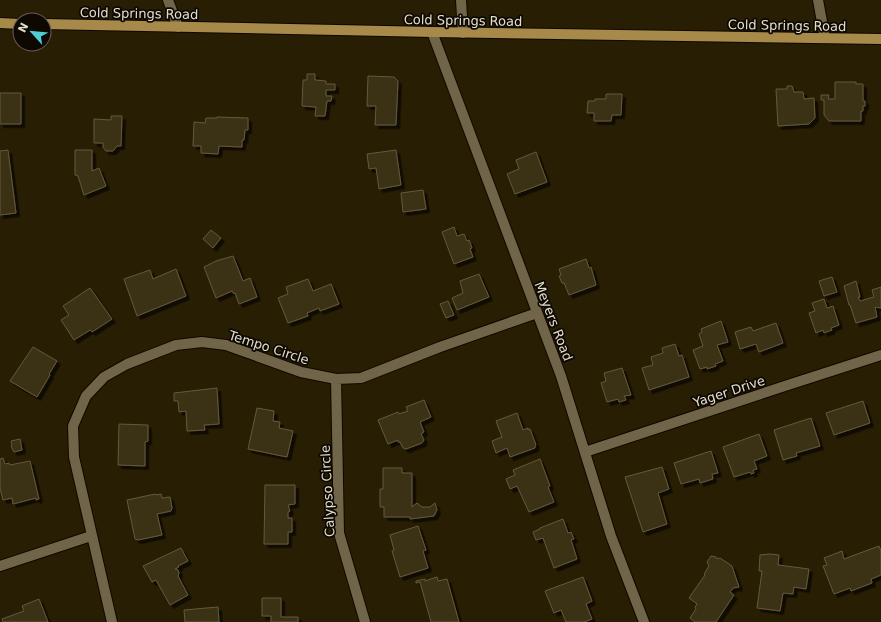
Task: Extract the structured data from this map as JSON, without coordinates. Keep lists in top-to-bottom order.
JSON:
{
  "streets": {
    "main road": ["Cold Springs Road"],
    "street": [
      "Meyers Road",
      "Tempo Circle",
      "Yager Drive",
      "Calypso Circle"
    ]
  },
  "crossings": [
    ["Cold Springs Road", "Meyers Road"],
    ["Meyers Road", "Tempo Circle"],
    ["Meyers Road", "Yager Drive"],
    ["Tempo Circle", "Calypso Circle"]
  ],
  "north": "top left"
}
